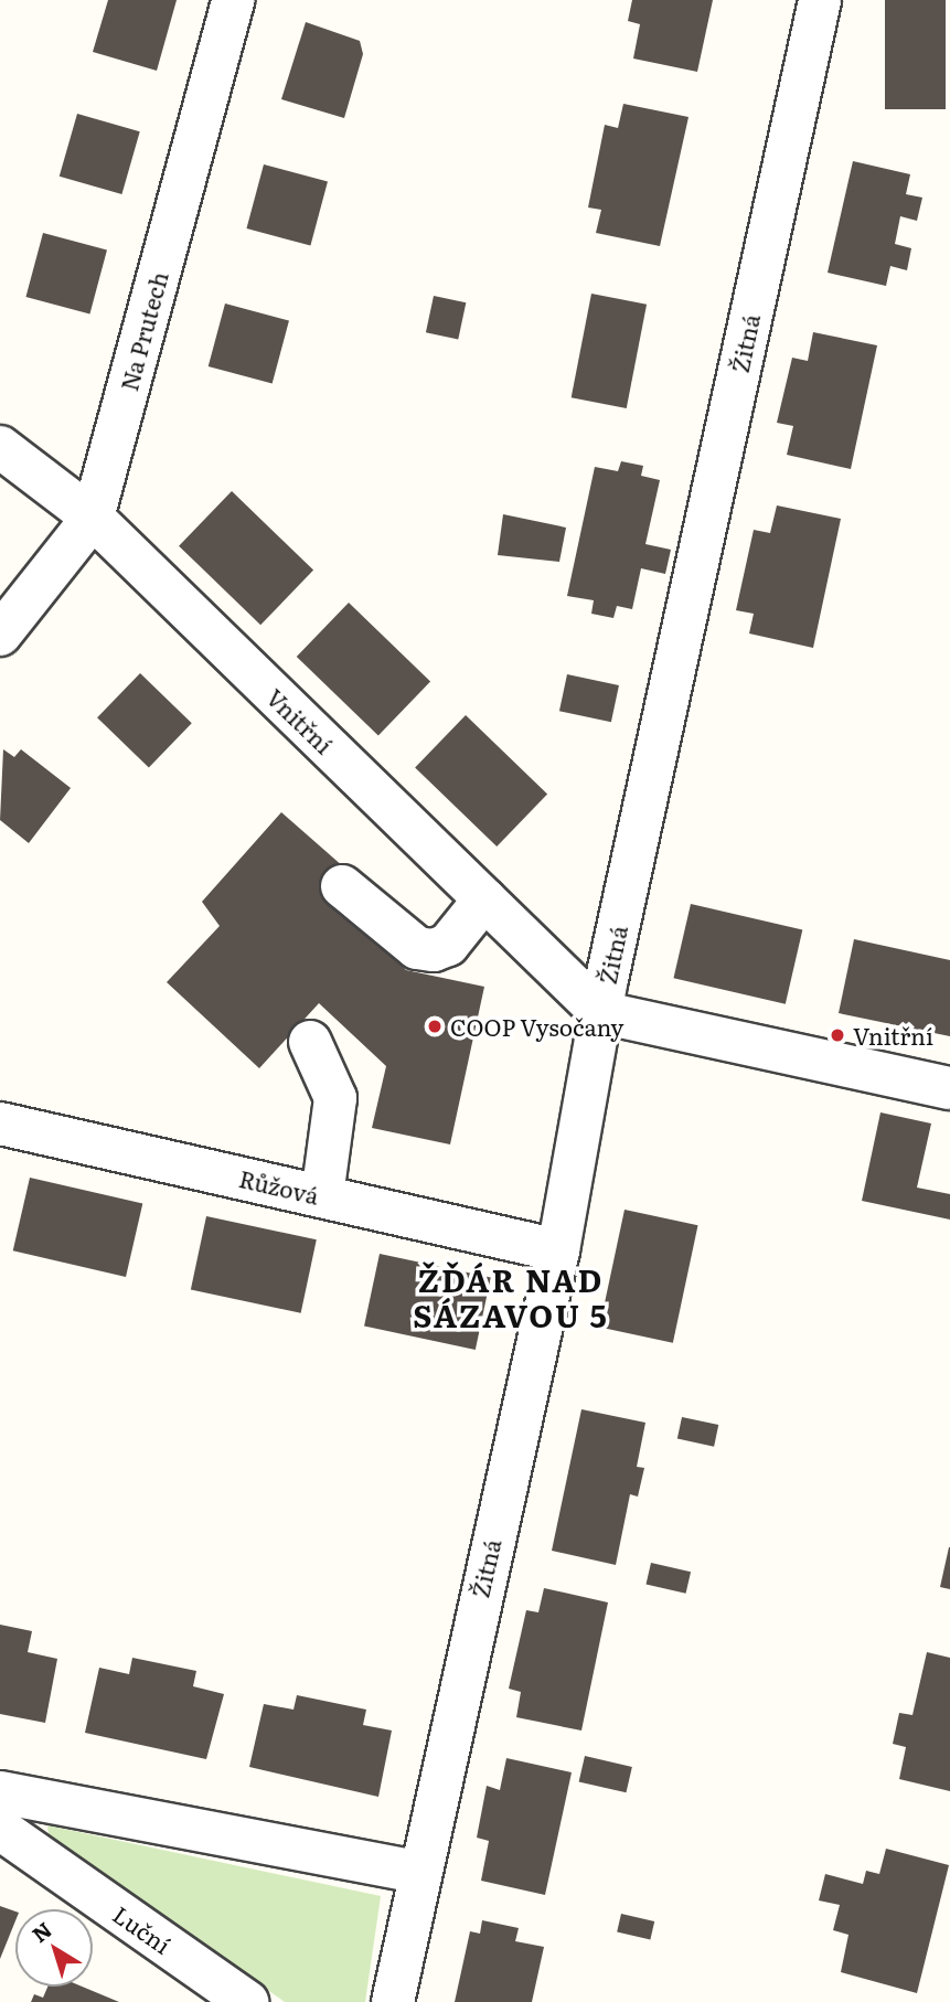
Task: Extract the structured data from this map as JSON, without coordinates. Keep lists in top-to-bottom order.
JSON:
{
  "streets": {
    "street": [
      "Na Prutech",
      "Žitná",
      "Vnitřní",
      "Růžová",
      "Luční"
    ]
  },
  "crossings": [
    ["Na Prutech", "Vnitřní"],
    ["Žitná", "Vnitřní"],
    ["Žitná", "Růžová"]
  ],
  "districts": ["ŽĎÁR NAD SÁZAVOU 5"],
  "places": ["COOP Vysočany", "Vnitřní"],
  "north": "top left"
}
